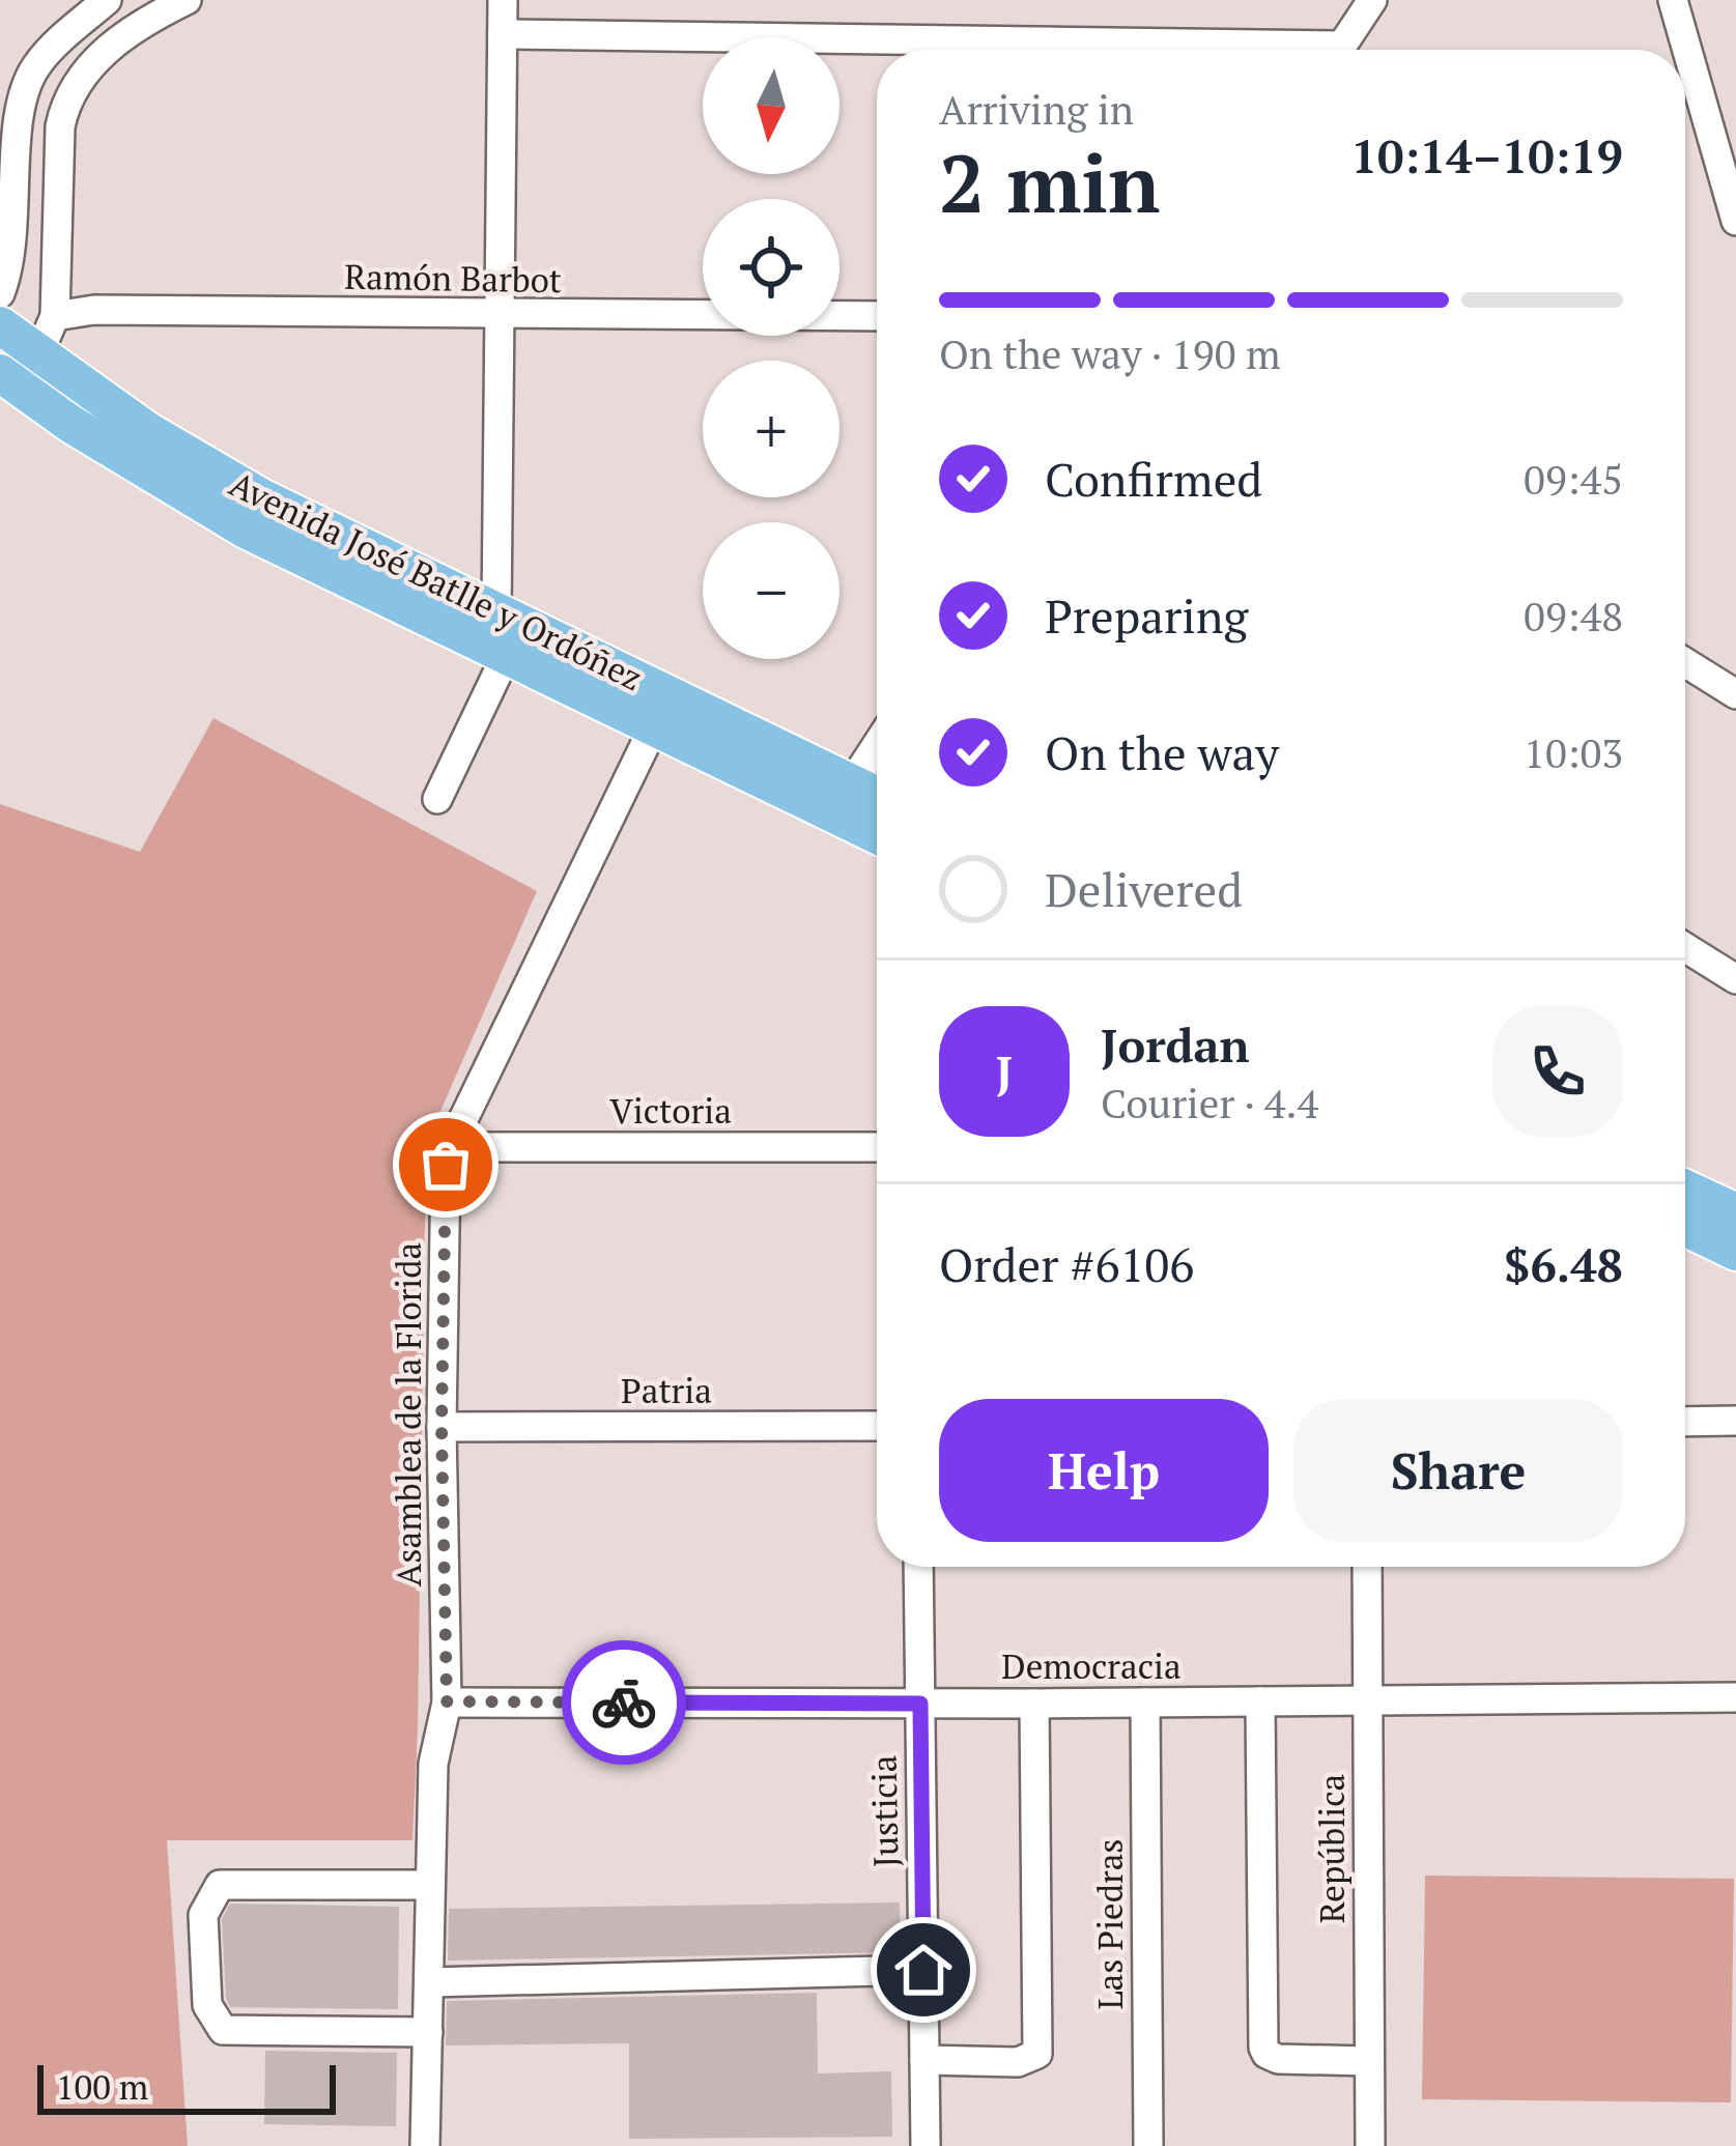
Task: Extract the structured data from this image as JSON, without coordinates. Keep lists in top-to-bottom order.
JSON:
{
  "streets": {
    "main road": ["Avenida José Batlle y Ordóñez"],
    "street": [
      "Ramón Barbot",
      "Victoria",
      "Patria",
      "Asamblea de la Florida",
      "Democracia",
      "Justicia",
      "República",
      "Las Piedras"
    ]
  },
  "crossings": [
    ["Avenida José Batlle y Ordóñez", "Asamblea de la Florida"],
    ["Victoria", "Asamblea de la Florida"],
    ["Patria", "Asamblea de la Florida"],
    ["Asamblea de la Florida", "Democracia"],
    ["Democracia", "Justicia"],
    ["Democracia", "República"],
    ["Democracia", "Las Piedras"]
  ],
  "scale_bar": "100 m",
  "north": "bottom",
  "page": {
    "map_buttons": ["+", "−"],
    "heading": ["2 min", "Arriving in", "10:14–10:19"],
    "panel": [
      "Jordan",
      "Courier · 4.4",
      "Order #6106",
      "$6.48"
    ],
    "bar": "On the way · 190 m",
    "list": [
      ["Confirmed", "09:45"],
      ["Preparing", "09:48"],
      ["On the way", "10:03"],
      "Delivered"
    ],
    "round": "J",
    "buttons": ["Help", "Share"],
    "scale": "100 m"
  }
}
